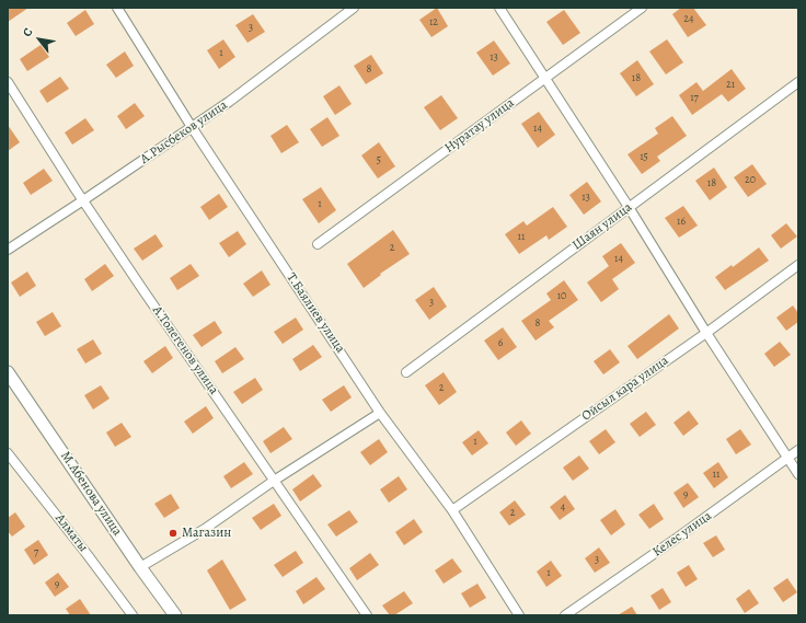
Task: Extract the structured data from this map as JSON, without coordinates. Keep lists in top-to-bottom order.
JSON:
{
  "streets": {
    "main road": ["М.Абенова улица"],
    "street": [
      "Нуратау улица",
      "А.Рысбеков улица",
      "Шаян улица",
      "Т.Баялиев улица",
      "А.Толегенов улица",
      "Ойсыл кара улица",
      "Алматы",
      "Келес улица"
    ]
  },
  "crossings": [
    ["А.Рысбеков улица", "Т.Баялиев улица"],
    ["А.Рысбеков улица", "А.Толегенов улица"],
    ["Т.Баялиев улица", "Ойсыл кара улица"]
  ],
  "places": ["Магазин"],
  "house_numbers": [
    "24",
    "12",
    "3",
    "1",
    "13",
    "8",
    "18",
    "21",
    "17",
    "14",
    "15",
    "5",
    "20",
    "18",
    "13",
    "1",
    "16",
    "11",
    "2",
    "14",
    "10",
    "3",
    "8",
    "6",
    "2",
    "1",
    "11",
    "9",
    "4",
    "2",
    "7",
    "3",
    "1",
    "9"
  ],
  "north": "top left"
}
